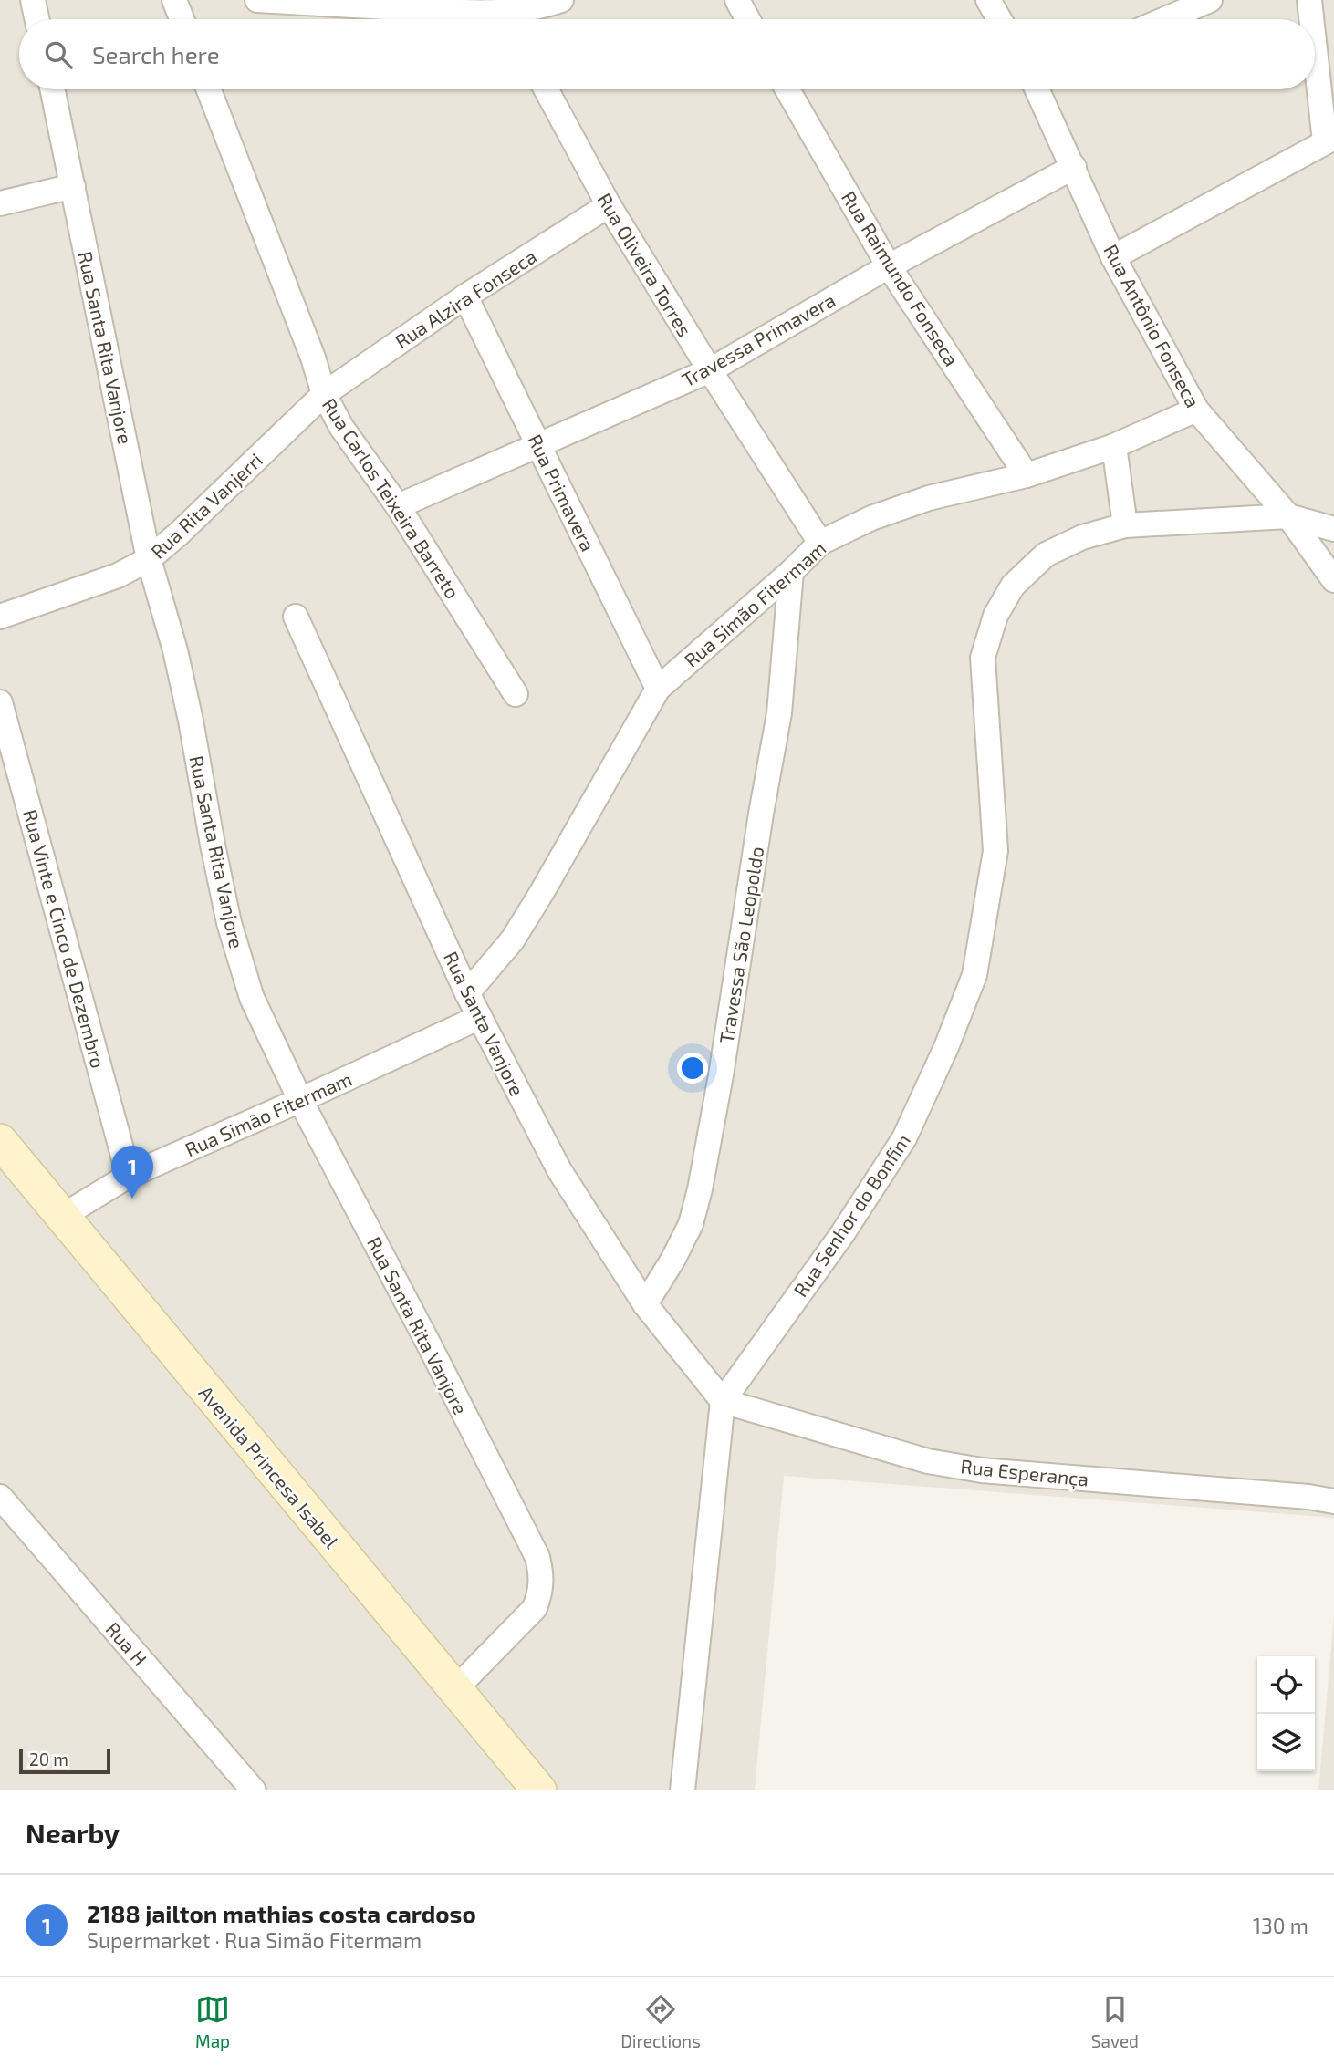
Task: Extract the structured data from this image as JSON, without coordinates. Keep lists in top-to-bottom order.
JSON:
{
  "streets": {
    "street": [
      "Rua Oliveira Torres",
      "Rua Raimundo Fonseca",
      "Rua Alzira Fonseca",
      "Rua Antônio Fonseca",
      "Travessa Primavera",
      "Rua Santa Rita Vanjore",
      "Rua Primavera",
      "Rua Carlos Teixeira Barreto",
      "Rua Rita Vanjerri",
      "Rua Simão Fitermam",
      "Rua Vinte e Cinco de Dezembro",
      "Travessa São Leopoldo",
      "Rua Santa Vanjore",
      "Rua Senhor do Bonfim",
      "Avenida Princesa Isabel",
      "Rua Esperança",
      "Rua H"
    ]
  },
  "crossings": [
    ["Rua Oliveira Torres", "Rua Alzira Fonseca"],
    ["Rua Oliveira Torres", "Travessa Primavera"],
    ["Rua Oliveira Torres", "Rua Simão Fitermam"],
    ["Rua Raimundo Fonseca", "Travessa Primavera"],
    ["Rua Raimundo Fonseca", "Rua Simão Fitermam"],
    ["Rua Alzira Fonseca", "Rua Primavera"],
    ["Rua Alzira Fonseca", "Rua Carlos Teixeira Barreto"],
    ["Rua Alzira Fonseca", "Rua Rita Vanjerri"],
    ["Rua Antônio Fonseca", "Travessa Primavera"],
    ["Rua Antônio Fonseca", "Rua Simão Fitermam"],
    ["Rua Antônio Fonseca", "Rua Senhor do Bonfim"],
    ["Travessa Primavera", "Rua Primavera"],
    ["Travessa Primavera", "Rua Carlos Teixeira Barreto"],
    ["Rua Santa Rita Vanjore", "Rua Rita Vanjerri"],
    ["Rua Santa Rita Vanjore", "Rua Simão Fitermam"],
    ["Rua Santa Rita Vanjore", "Avenida Princesa Isabel"],
    ["Rua Primavera", "Rua Simão Fitermam"],
    ["Rua Carlos Teixeira Barreto", "Rua Rita Vanjerri"],
    ["Rua Simão Fitermam", "Rua Vinte e Cinco de Dezembro"],
    ["Rua Simão Fitermam", "Travessa São Leopoldo"],
    ["Rua Simão Fitermam", "Rua Santa Vanjore"],
    ["Rua Simão Fitermam", "Avenida Princesa Isabel"],
    ["Travessa São Leopoldo", "Rua Santa Vanjore"],
    ["Rua Santa Vanjore", "Rua Senhor do Bonfim"],
    ["Rua Santa Vanjore", "Rua Esperança"],
    ["Rua Senhor do Bonfim", "Rua Esperança"]
  ],
  "scale_bar": "20 m",
  "page": {
    "search": "Search here",
    "pins": "1",
    "scale": "20 m",
    "heading": "Nearby",
    "list": [
      {
        "mark": "1",
        "name": "2188 jailton mathias costa cardoso",
        "note": "Supermarket · Rua Simão Fitermam",
        "value": "130 m"
      }
    ],
    "nav": ["Map", "Directions", "Saved"]
  }
}
